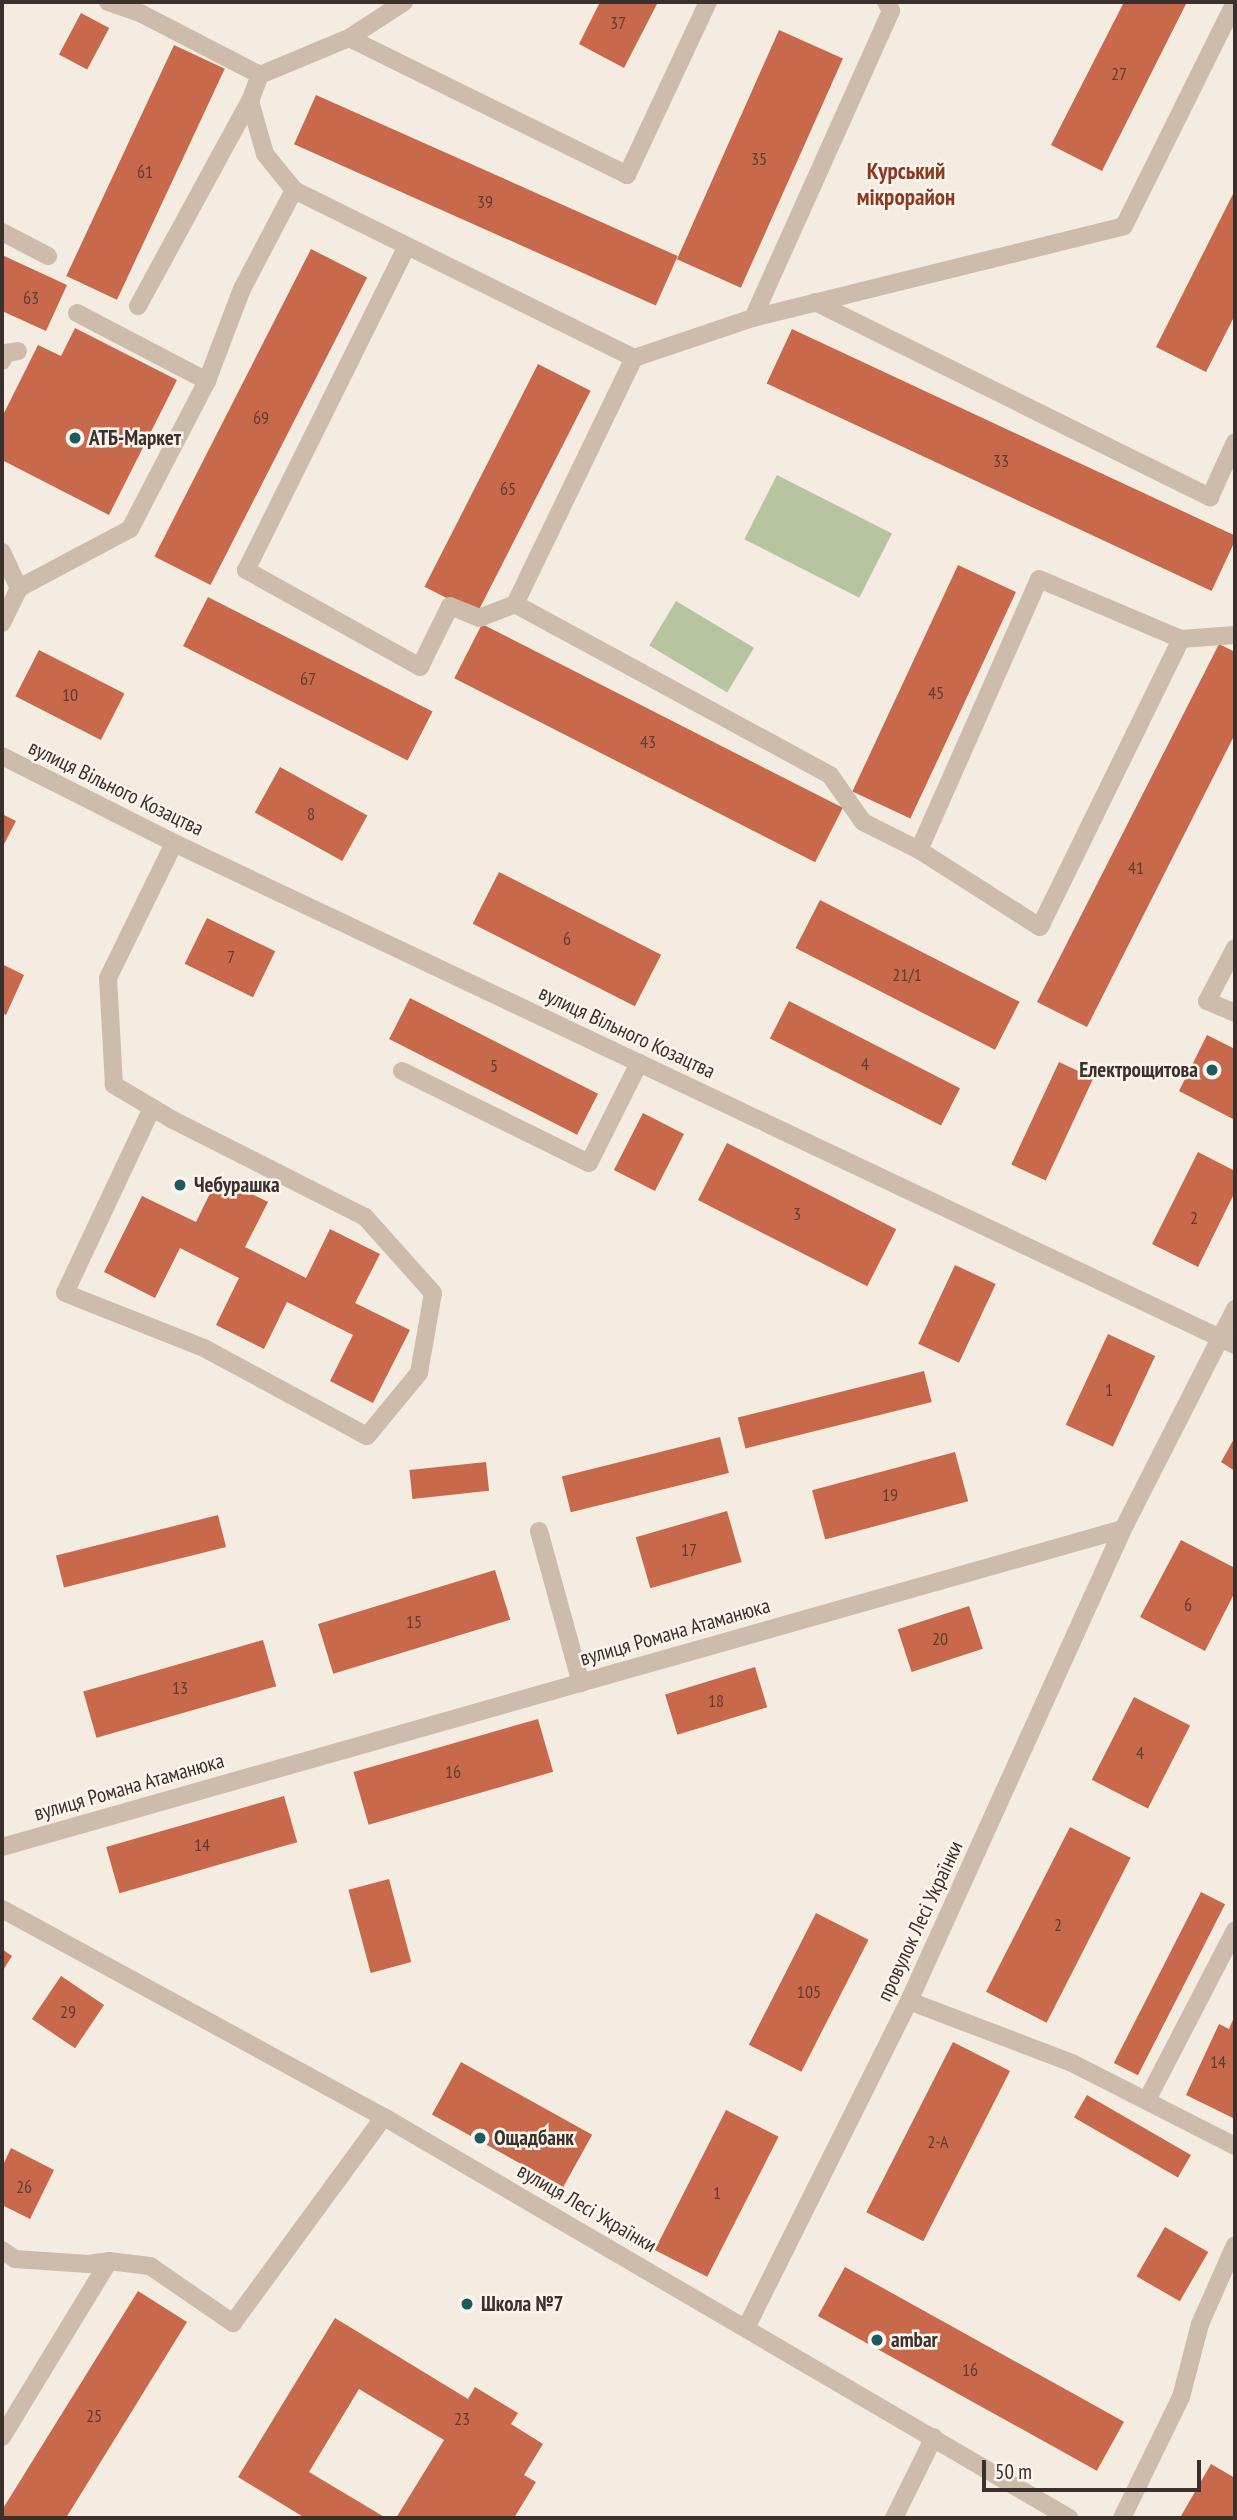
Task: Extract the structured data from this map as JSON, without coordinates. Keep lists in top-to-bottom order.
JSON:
{
  "streets": {
    "street": [
      "вулиця Вільного Козацтва",
      "вулиця Романа Атаманюка",
      "провулок Лесі Українки",
      "вулиця Лесі Українки"
    ]
  },
  "crossings": [
    ["вулиця Романа Атаманюка", "провулок Лесі Українки"],
    ["провулок Лесі Українки", "вулиця Лесі Українки"]
  ],
  "districts": ["Курський мікрорайон"],
  "places": [
    "АТБ-Маркет",
    "Електрощитова",
    "Чебурашка",
    "Ощадбанк",
    "Школа №7",
    "ambar"
  ],
  "house_numbers": [
    "37",
    "27",
    "35",
    "61",
    "39",
    "63",
    "69",
    "33",
    "65",
    "67",
    "45",
    "10",
    "43",
    "8",
    "41",
    "6",
    "7",
    "21/1",
    "4",
    "5",
    "3",
    "2",
    "1",
    "19",
    "17",
    "6",
    "15",
    "20",
    "13",
    "18",
    "4",
    "16",
    "14",
    "2",
    "105",
    "29",
    "14",
    "2-А",
    "26",
    "1",
    "16",
    "25",
    "23"
  ],
  "scale_bar": "50 m"
}
